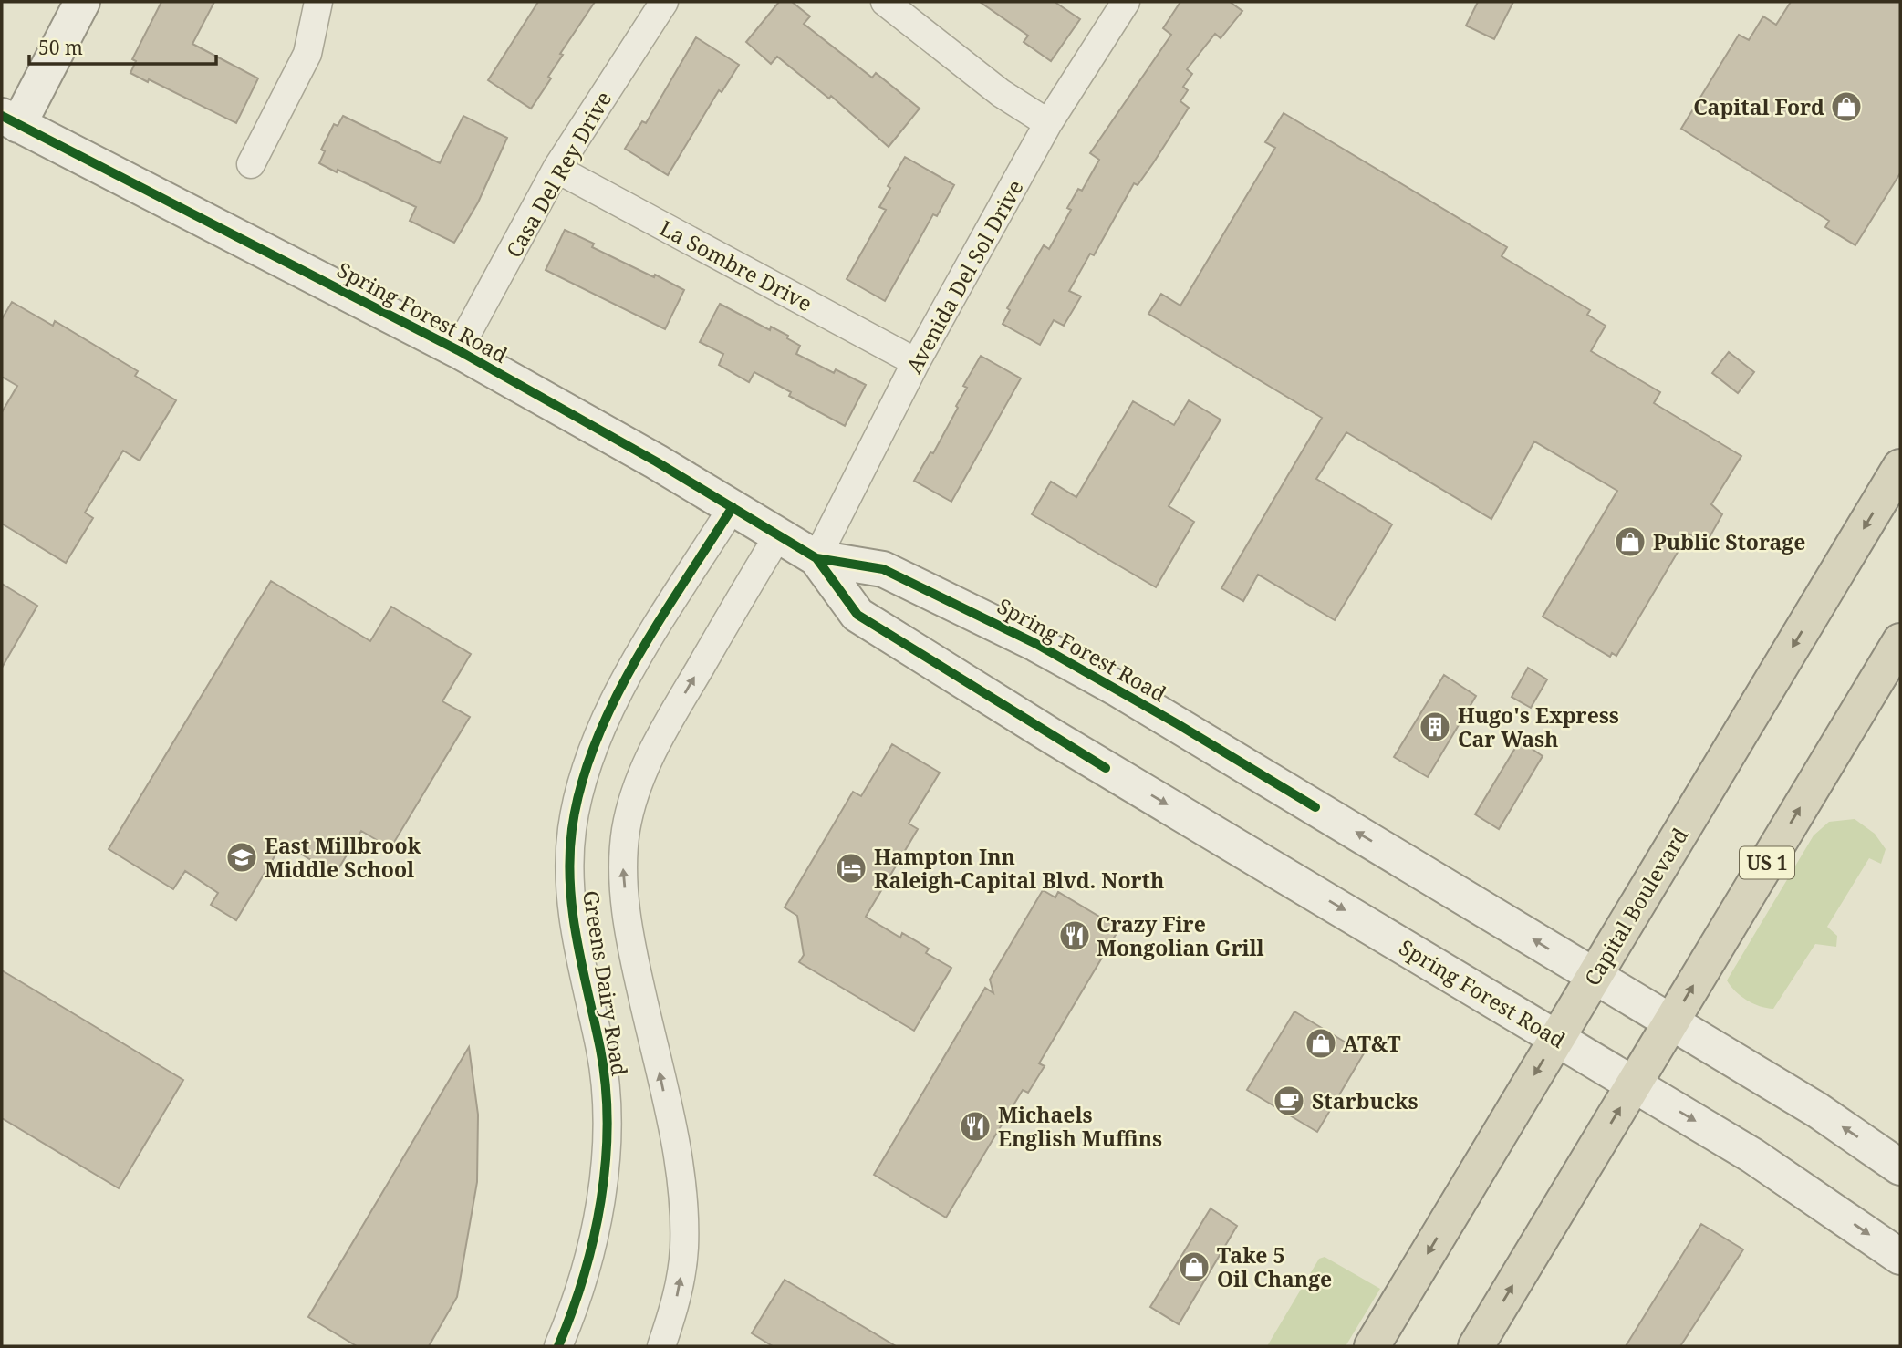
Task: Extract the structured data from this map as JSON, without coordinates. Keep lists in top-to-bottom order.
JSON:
{
  "streets": {
    "highway": ["US 1", "Capital Boulevard"],
    "main road": ["Spring Forest Road"],
    "street": [
      "Casa Del Rey Drive",
      "La Sombre Drive",
      "Avenida Del Sol Drive",
      "Greens Dairy Road"
    ]
  },
  "crossings": [
    ["Casa Del Rey Drive", "La Sombre Drive"],
    ["Casa Del Rey Drive", "Spring Forest Road"],
    ["La Sombre Drive", "Avenida Del Sol Drive"],
    ["Avenida Del Sol Drive", "Spring Forest Road"],
    ["Spring Forest Road", "US 1"],
    ["Spring Forest Road", "Capital Boulevard"],
    ["Spring Forest Road", "Greens Dairy Road"]
  ],
  "places": {
    "shop": [
      "Capital Ford",
      "Public Storage",
      "AT&T",
      "Take 5 Oil Change"
    ],
    "building": ["Hugo's Express Car Wash"],
    "school or university": ["East Millbrook Middle School"],
    "hotel": ["Hampton Inn Raleigh-Capital Blvd. North"],
    "restaurant": ["Crazy Fire Mongolian Grill", "Michaels English Muffins"],
    "cafe": ["Starbucks"]
  },
  "scale_bar": "50 m"
}
